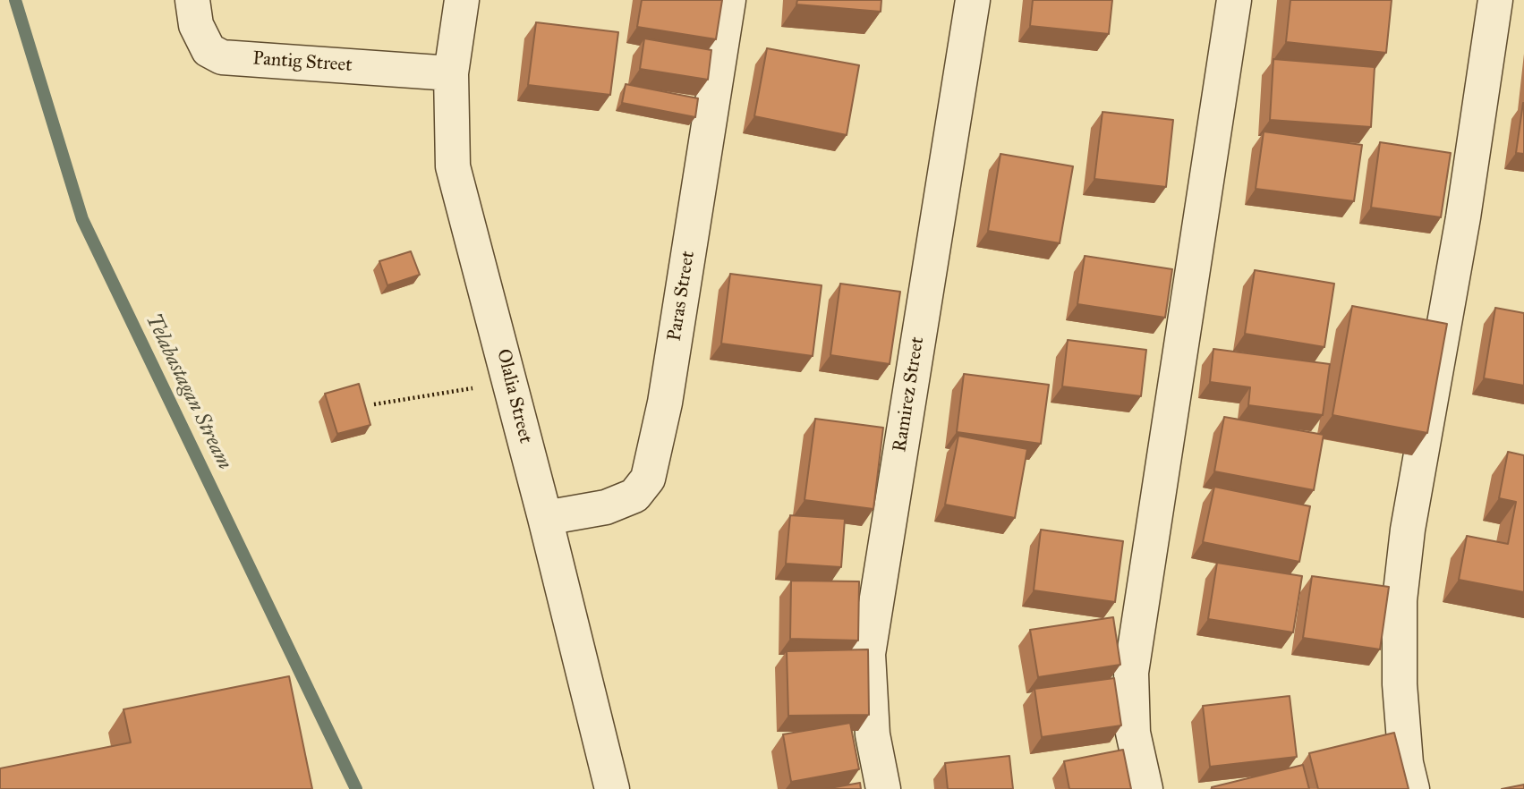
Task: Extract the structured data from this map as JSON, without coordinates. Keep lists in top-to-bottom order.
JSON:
{
  "streets": {
    "street": [
      "Pantig Street",
      "Paras Street",
      "Ramirez Street",
      "Olalia Street"
    ]
  },
  "crossings": [
    ["Pantig Street", "Olalia Street"],
    ["Paras Street", "Olalia Street"]
  ],
  "water": ["Telabastagan Stream"]
}
